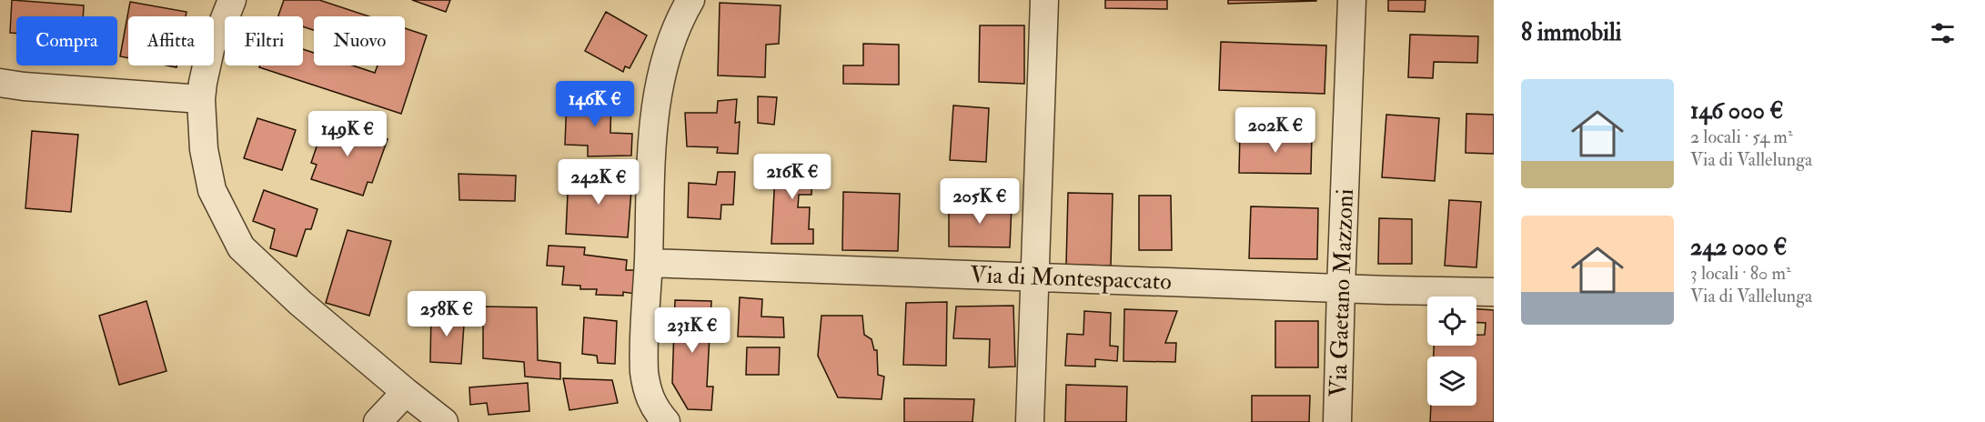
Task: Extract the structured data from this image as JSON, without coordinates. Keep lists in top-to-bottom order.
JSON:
{
  "streets": {
    "street": ["Via di Montespaccato", "Via Gaetano Mazzoni"]
  },
  "crossings": [
    ["Via di Montespaccato", "Via Gaetano Mazzoni"]
  ],
  "page": {
    "heading": "8 immobili",
    "chip": [
      "Compra",
      "Affitta",
      "Filtri",
      "Nuovo"
    ],
    "list": [
      {
        "name": "146 000 €",
        "note": "2 locali · 54 m² · Via di Vallelunga"
      },
      {
        "name": "242 000 €",
        "note": "3 locali · 80 m² · Via di Vallelunga"
      }
    ],
    "price": [
      "146K €",
      "202K €",
      "149K €",
      "216K €",
      "242K €",
      "205K €",
      "258K €",
      "231K €"
    ]
  }
}
